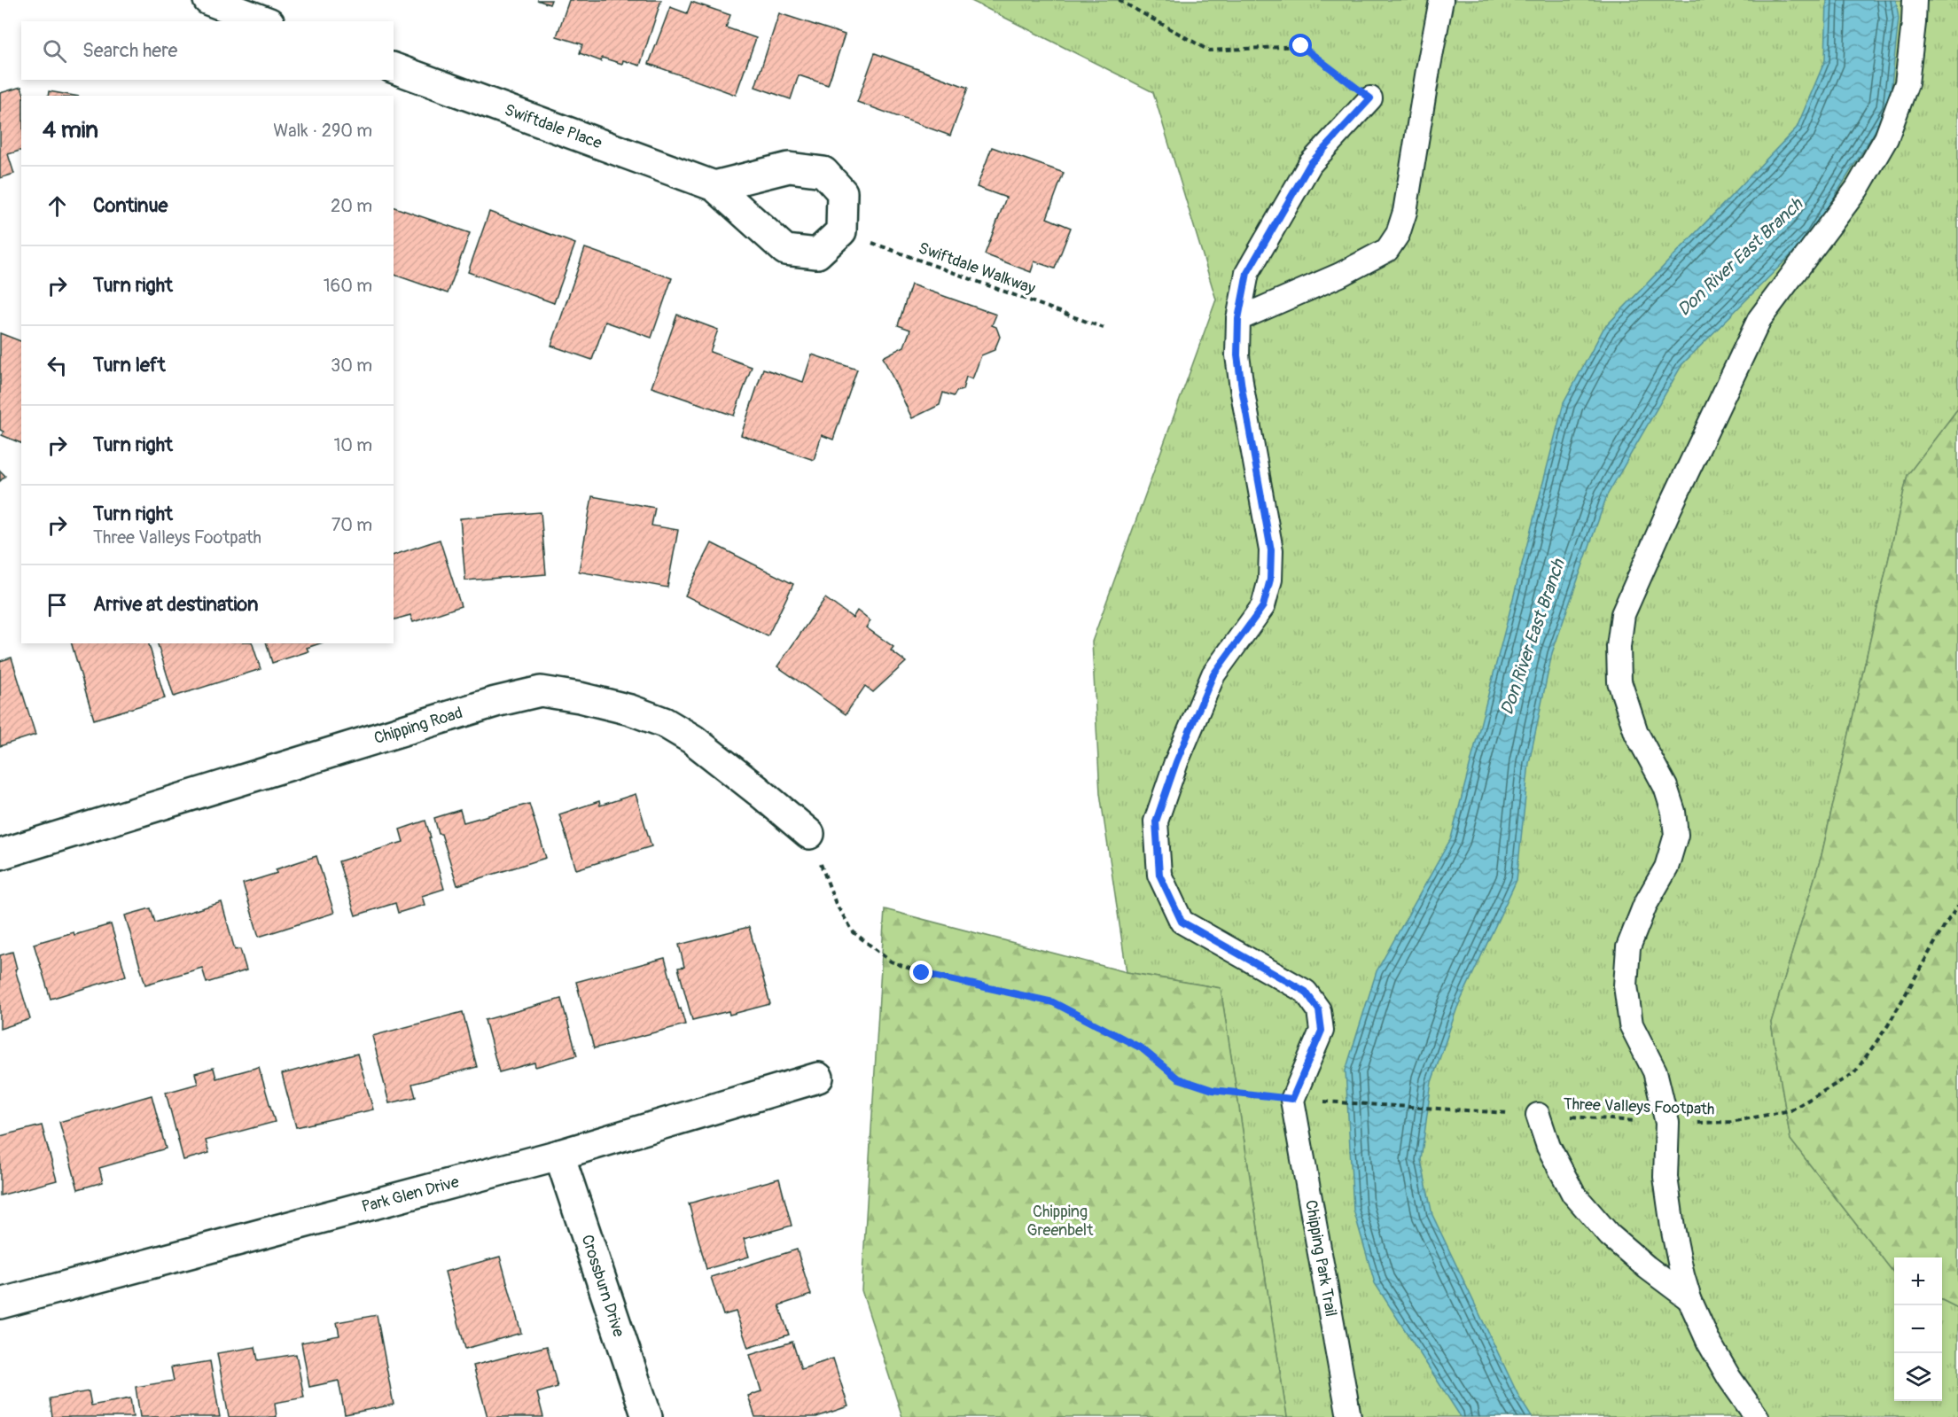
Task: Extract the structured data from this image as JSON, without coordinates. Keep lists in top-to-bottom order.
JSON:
{
  "streets": {
    "street": [
      "Swiftdale Place",
      "Chipping Road",
      "Park Glen Drive",
      "Crossburn Drive"
    ],
    "lane": ["Chipping Park Trail"],
    "path": ["Swiftdale Walkway", "Three Valleys Footpath"]
  },
  "crossings": [
    ["Swiftdale Place", "Swiftdale Walkway"],
    ["Park Glen Drive", "Crossburn Drive"]
  ],
  "water": ["Don River East Branch"],
  "parks": ["Chipping Greenbelt"],
  "page": {
    "search": "Search here",
    "heading": ["4 min", "Walk · 290 m"],
    "list": [
      ["Continue", "20 m"],
      ["Turn right", "160 m"],
      ["Turn left", "30 m"],
      ["Turn right", "10 m"],
      ["Turn right", "Three Valleys Footpath", "70 m"],
      "Arrive at destination"
    ],
    "map_buttons": ["+", "−"]
  }
}
